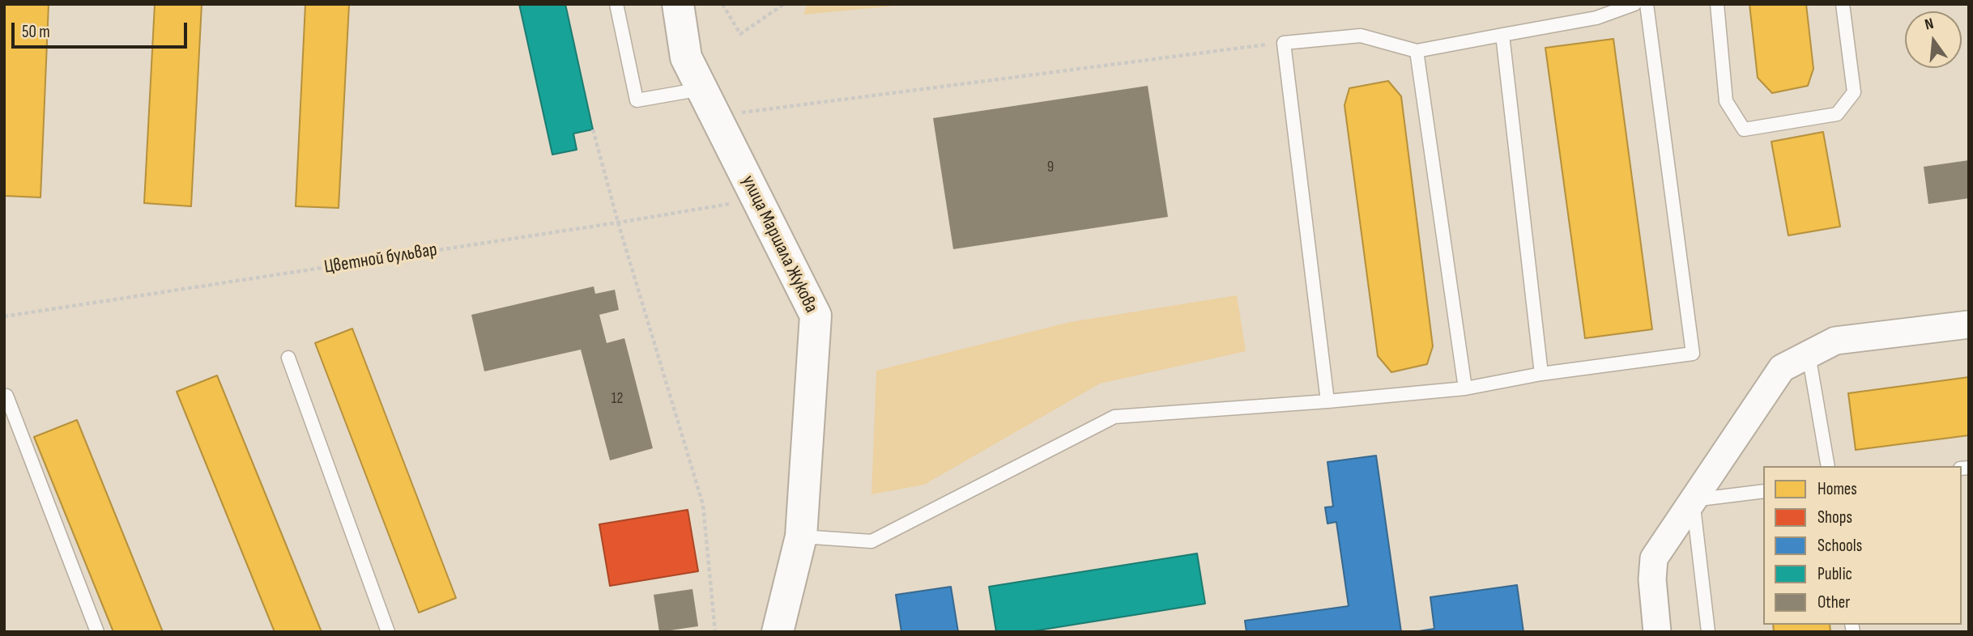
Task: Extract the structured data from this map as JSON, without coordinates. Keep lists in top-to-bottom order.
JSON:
{
  "streets": {
    "street": ["улица Маршала Жукова"],
    "path": ["Цветной бульвар"]
  },
  "crossings": [
    ["улица Маршала Жукова", "Цветной бульвар"]
  ],
  "house_numbers": ["9", "12"],
  "legend": [
    "Homes",
    "Shops",
    "Schools",
    "Public",
    "Other"
  ],
  "scale_bar": "50 m",
  "north": "top"
}
